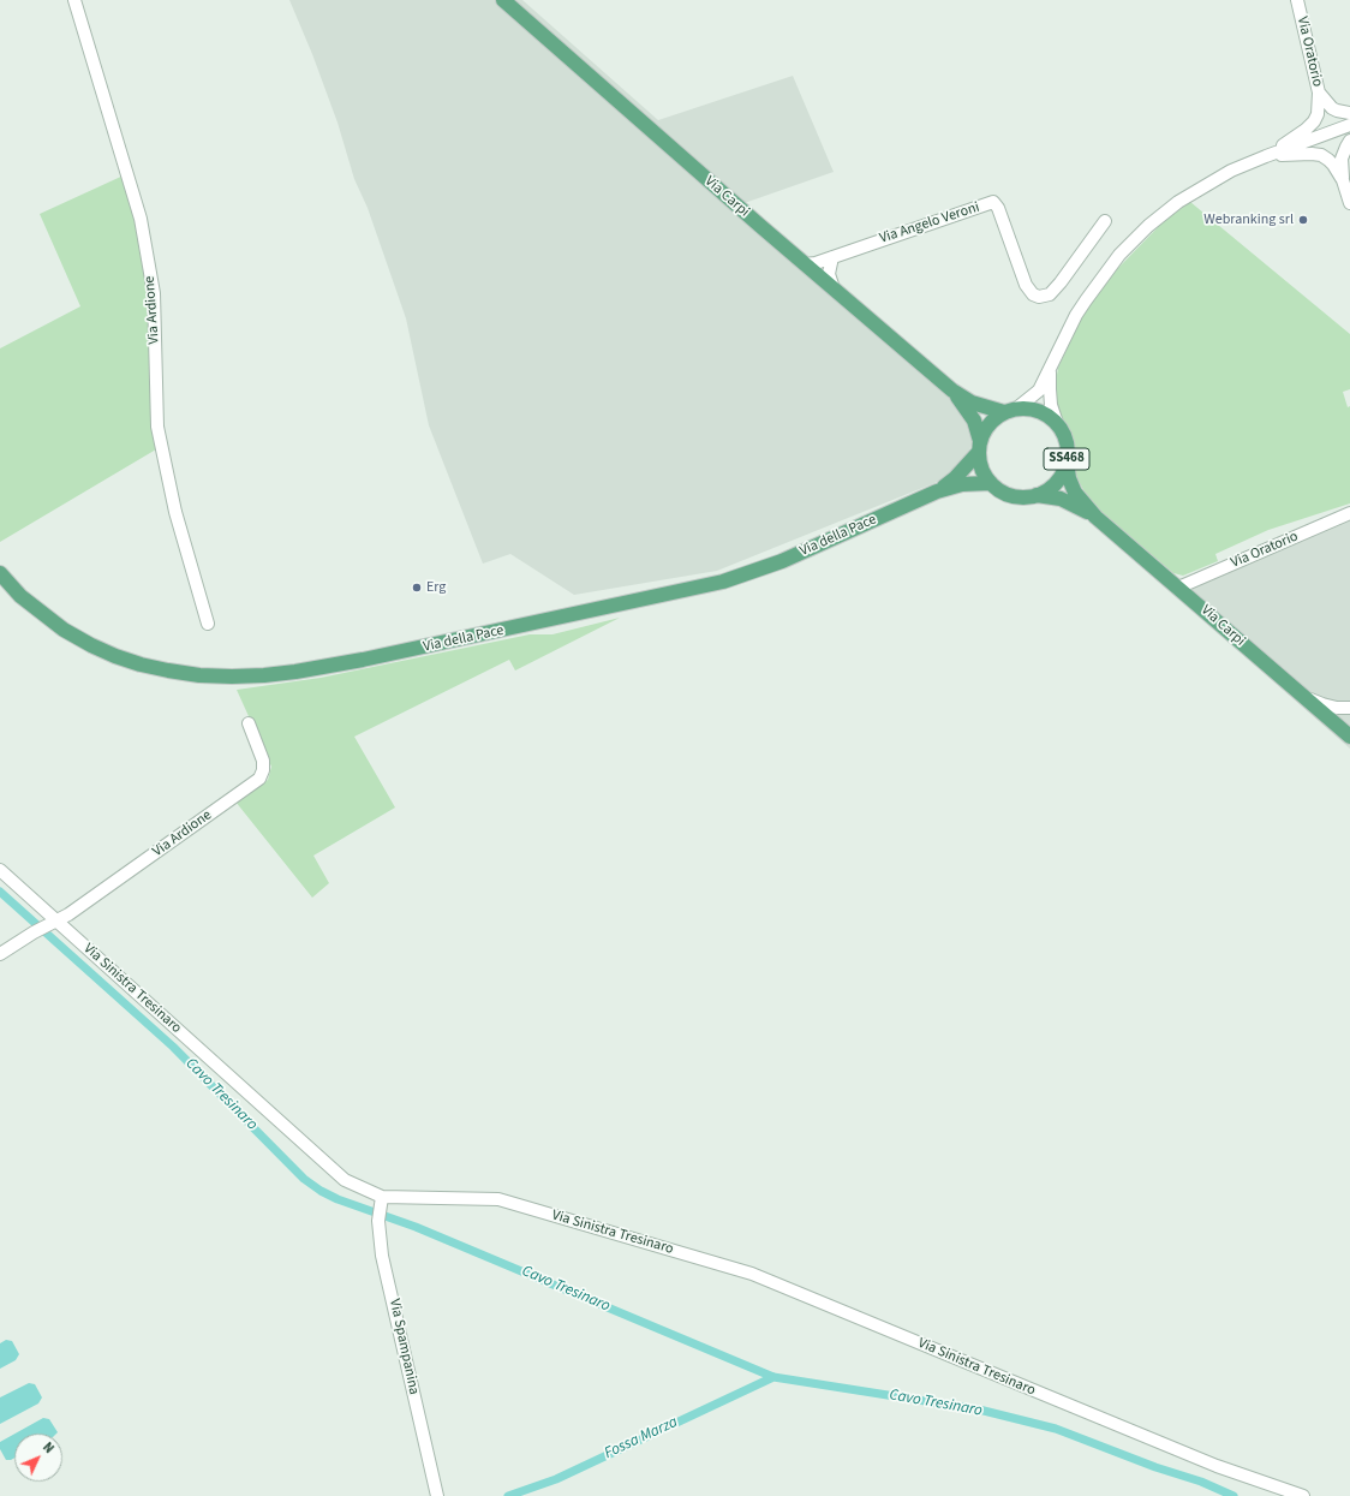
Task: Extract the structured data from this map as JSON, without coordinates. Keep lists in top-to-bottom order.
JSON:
{
  "streets": {
    "main road": ["Via Carpi", "SS468", "Via della Pace"],
    "street": [
      "Via Oratorio",
      "Via Angelo Veroni",
      "Via Ardione",
      "Via Sinistra Tresinaro",
      "Via Spampanina"
    ]
  },
  "crossings": [
    ["Via Oratorio", "Via Carpi"],
    ["Via Carpi", "Via Angelo Veroni"],
    ["Via Carpi", "SS468"],
    ["Via Carpi", "Via della Pace"],
    ["Via Ardione", "Via Sinistra Tresinaro"],
    ["SS468", "Via della Pace"],
    ["Via Sinistra Tresinaro", "Via Spampanina"]
  ],
  "water": ["Cavo Tresinaro", "Fossa Marza"],
  "places": ["Webranking srl", "Erg"],
  "north": "top right"
}
